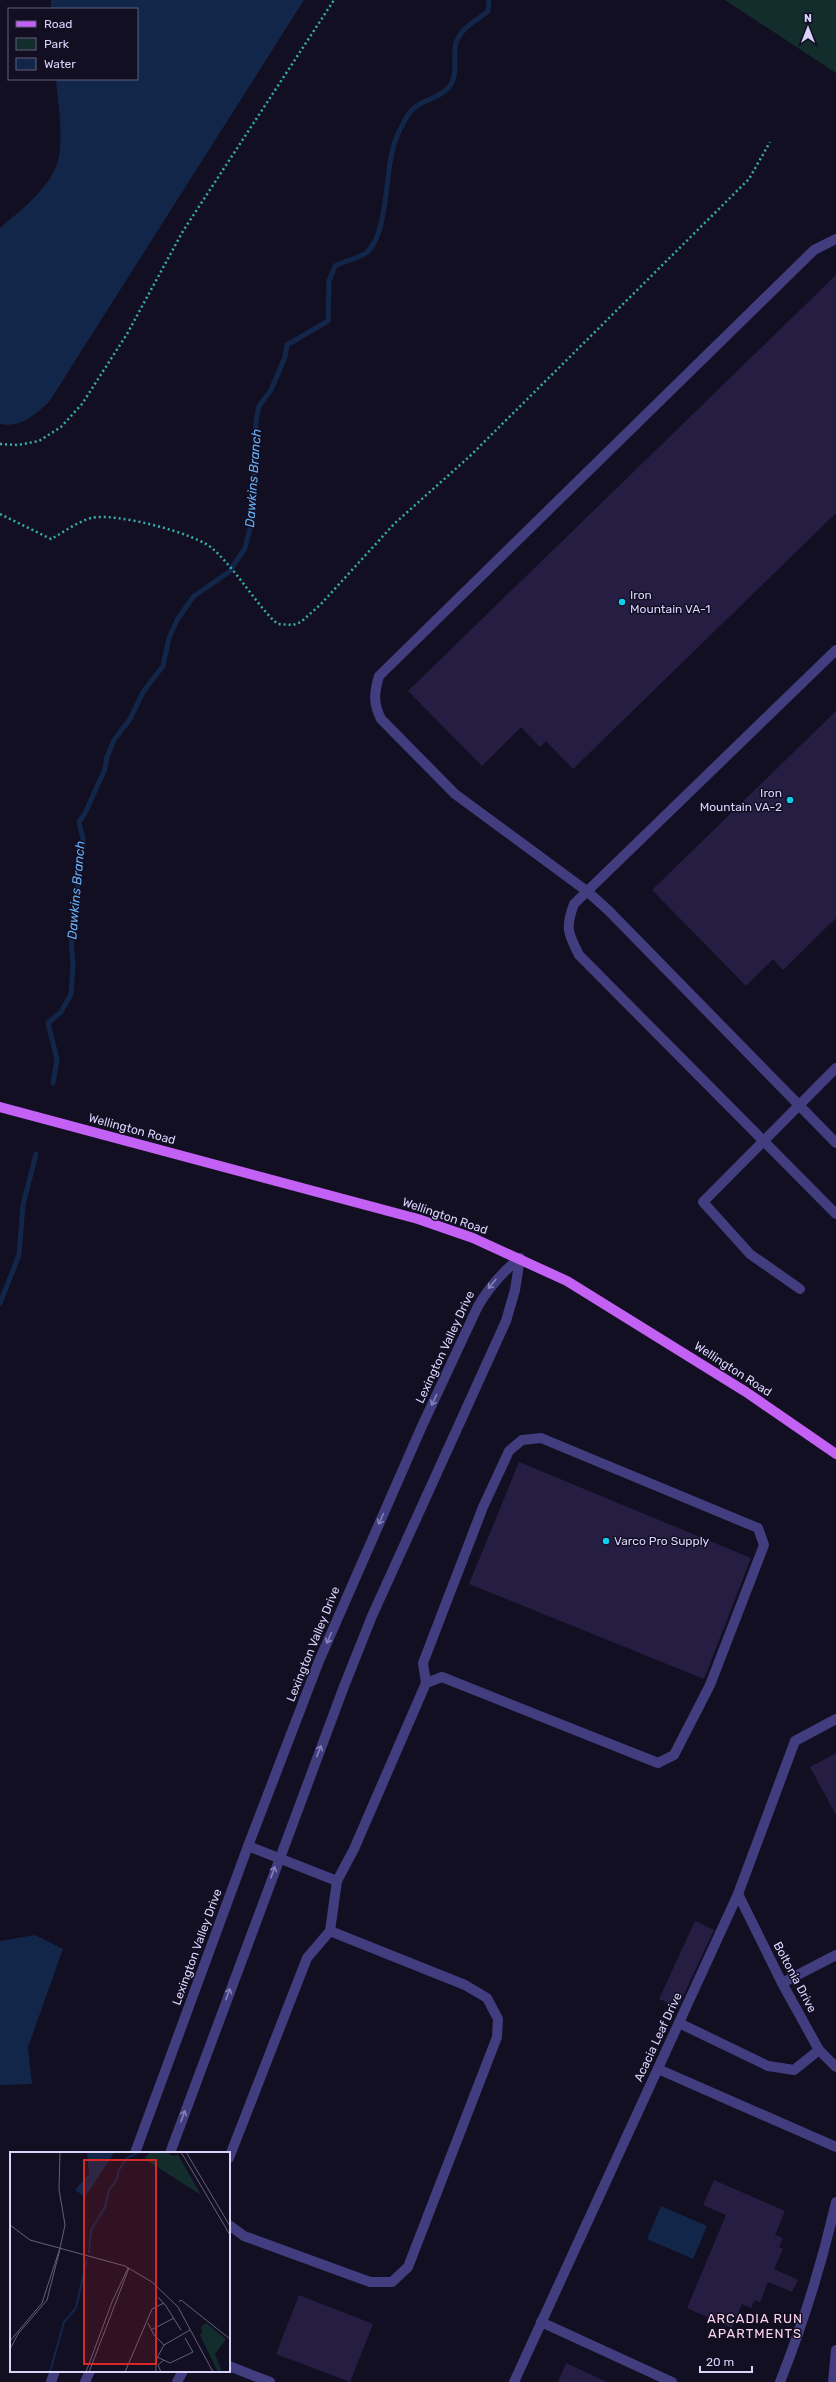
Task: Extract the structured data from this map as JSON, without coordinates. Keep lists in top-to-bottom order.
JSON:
{
  "streets": {
    "main road": ["Wellington Road"],
    "street": ["Lexington Valley Drive", "Boltonia Drive", "Acacia Leaf Drive"]
  },
  "crossings": [
    ["Wellington Road", "Lexington Valley Drive"],
    ["Boltonia Drive", "Acacia Leaf Drive"]
  ],
  "districts": ["ARCADIA RUN APARTMENTS"],
  "water": ["Dawkins Branch"],
  "places": ["Iron Mountain VA-1", "Iron Mountain VA-2", "Varco Pro Supply"],
  "legend": ["Road", "Park", "Water"],
  "scale_bar": "20 m",
  "north": "top"
}
